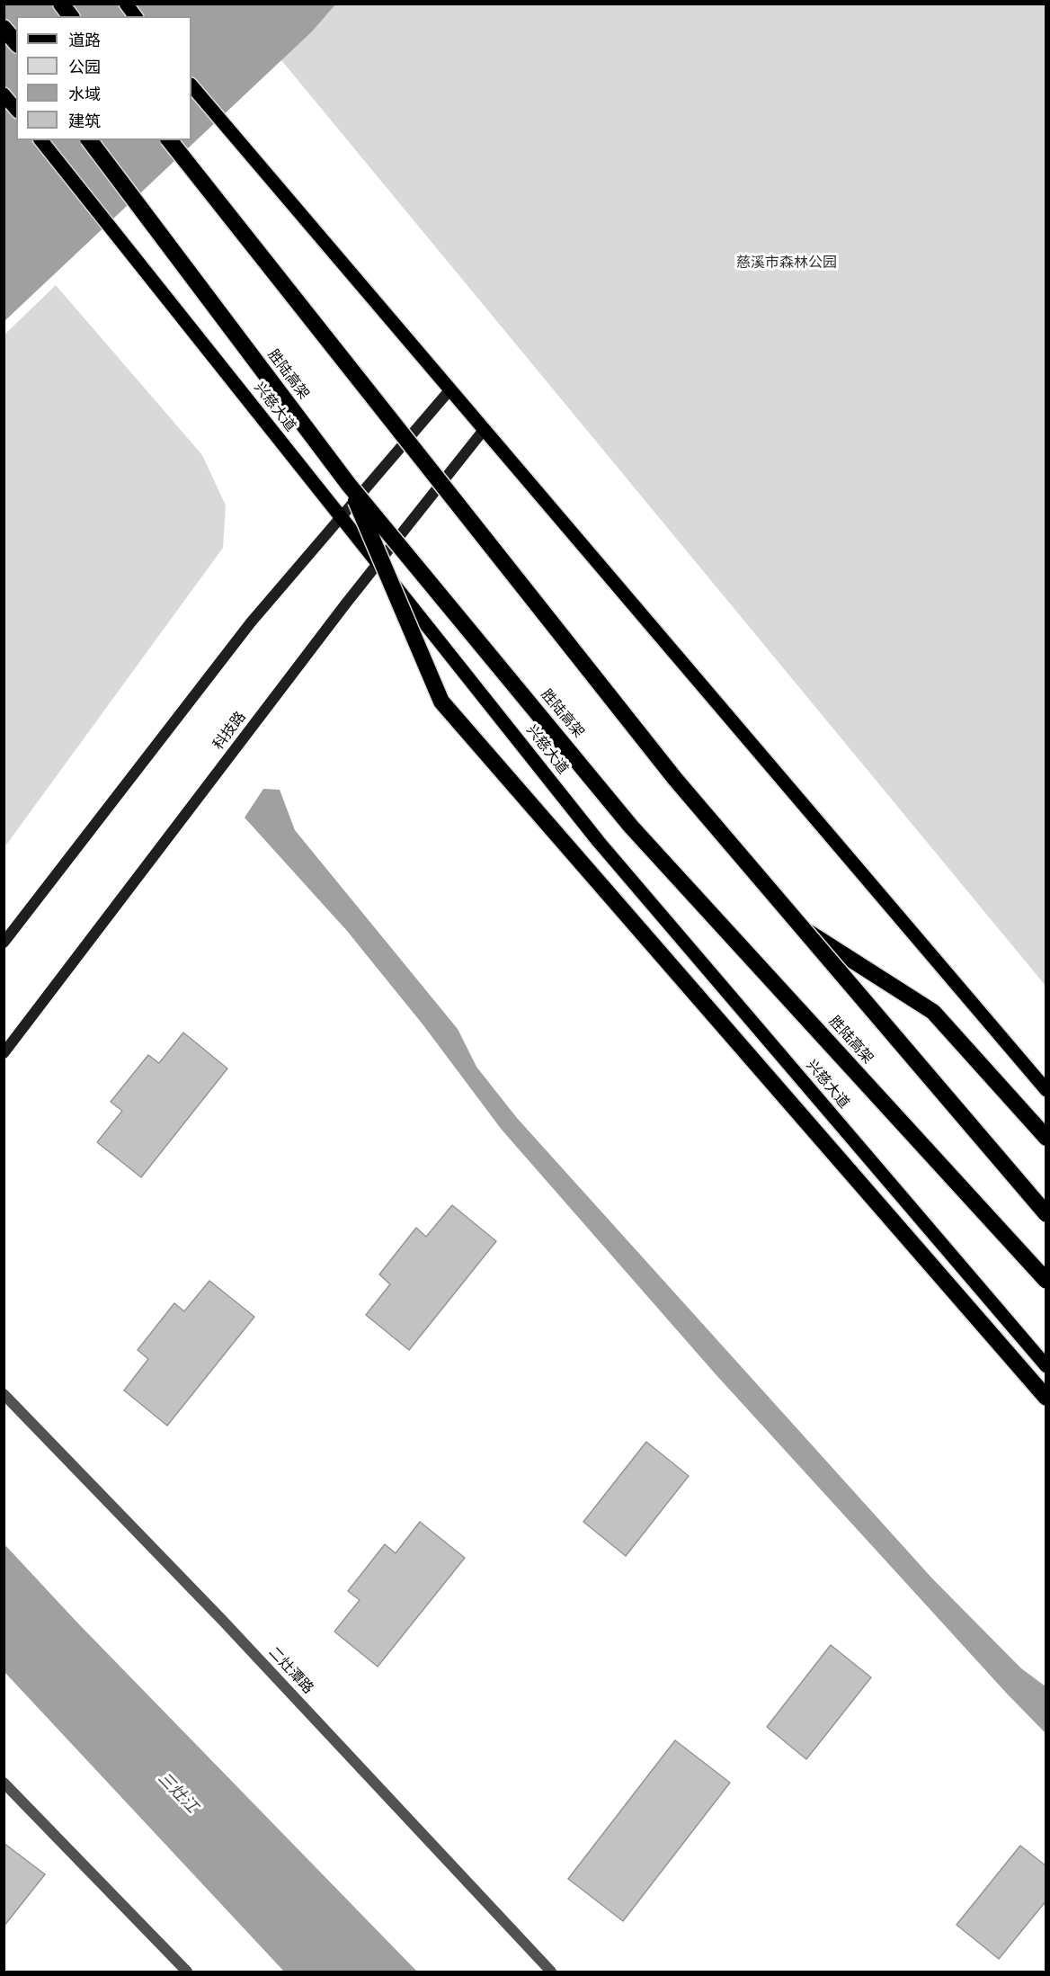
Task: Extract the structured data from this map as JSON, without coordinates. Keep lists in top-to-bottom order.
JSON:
{
  "streets": {
    "highway": ["胜陆高架"],
    "main road": ["兴慈大道", "科技路"],
    "street": ["二灶潭路"]
  },
  "crossings": [
    ["兴慈大道", "科技路"]
  ],
  "water": ["三灶江"],
  "parks": ["慈溪市森林公园"],
  "legend": [
    "道路",
    "公园",
    "水域",
    "建筑"
  ]
}
